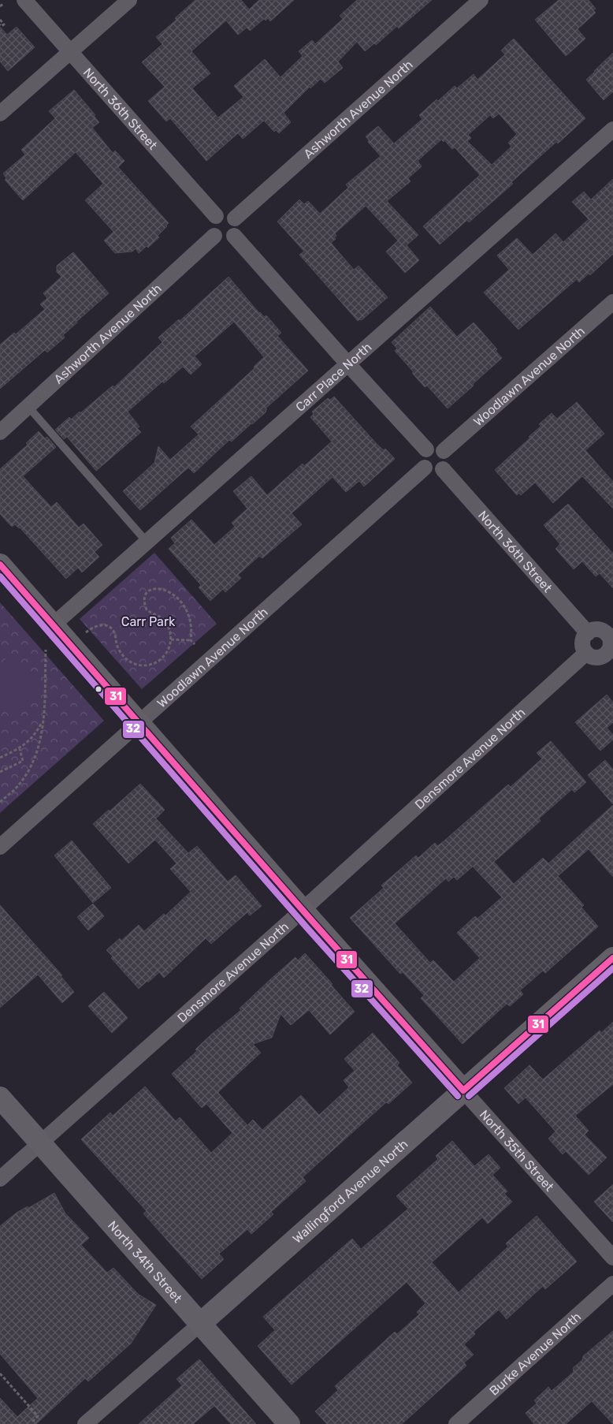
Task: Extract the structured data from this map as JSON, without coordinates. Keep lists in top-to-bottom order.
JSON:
{
  "streets": {
    "street": [
      "North 36th Street",
      "Ashworth Avenue North",
      "Carr Place North",
      "Woodlawn Avenue North",
      "Densmore Avenue North",
      "North 35th Street",
      "Wallingford Avenue North",
      "North 34th Street",
      "Burke Avenue North"
    ]
  },
  "crossings": [
    ["North 36th Street", "Ashworth Avenue North"],
    ["North 36th Street", "Woodlawn Avenue North"],
    ["North 36th Street", "Densmore Avenue North"],
    ["Carr Place North", "North 35th Street"],
    ["Woodlawn Avenue North", "North 35th Street"],
    ["Densmore Avenue North", "North 35th Street"],
    ["Densmore Avenue North", "North 34th Street"],
    ["North 35th Street", "Wallingford Avenue North"],
    ["Wallingford Avenue North", "North 34th Street"]
  ],
  "parks": ["Carr Park"],
  "lines": ["transit line 31", "transit line 32"]
}
